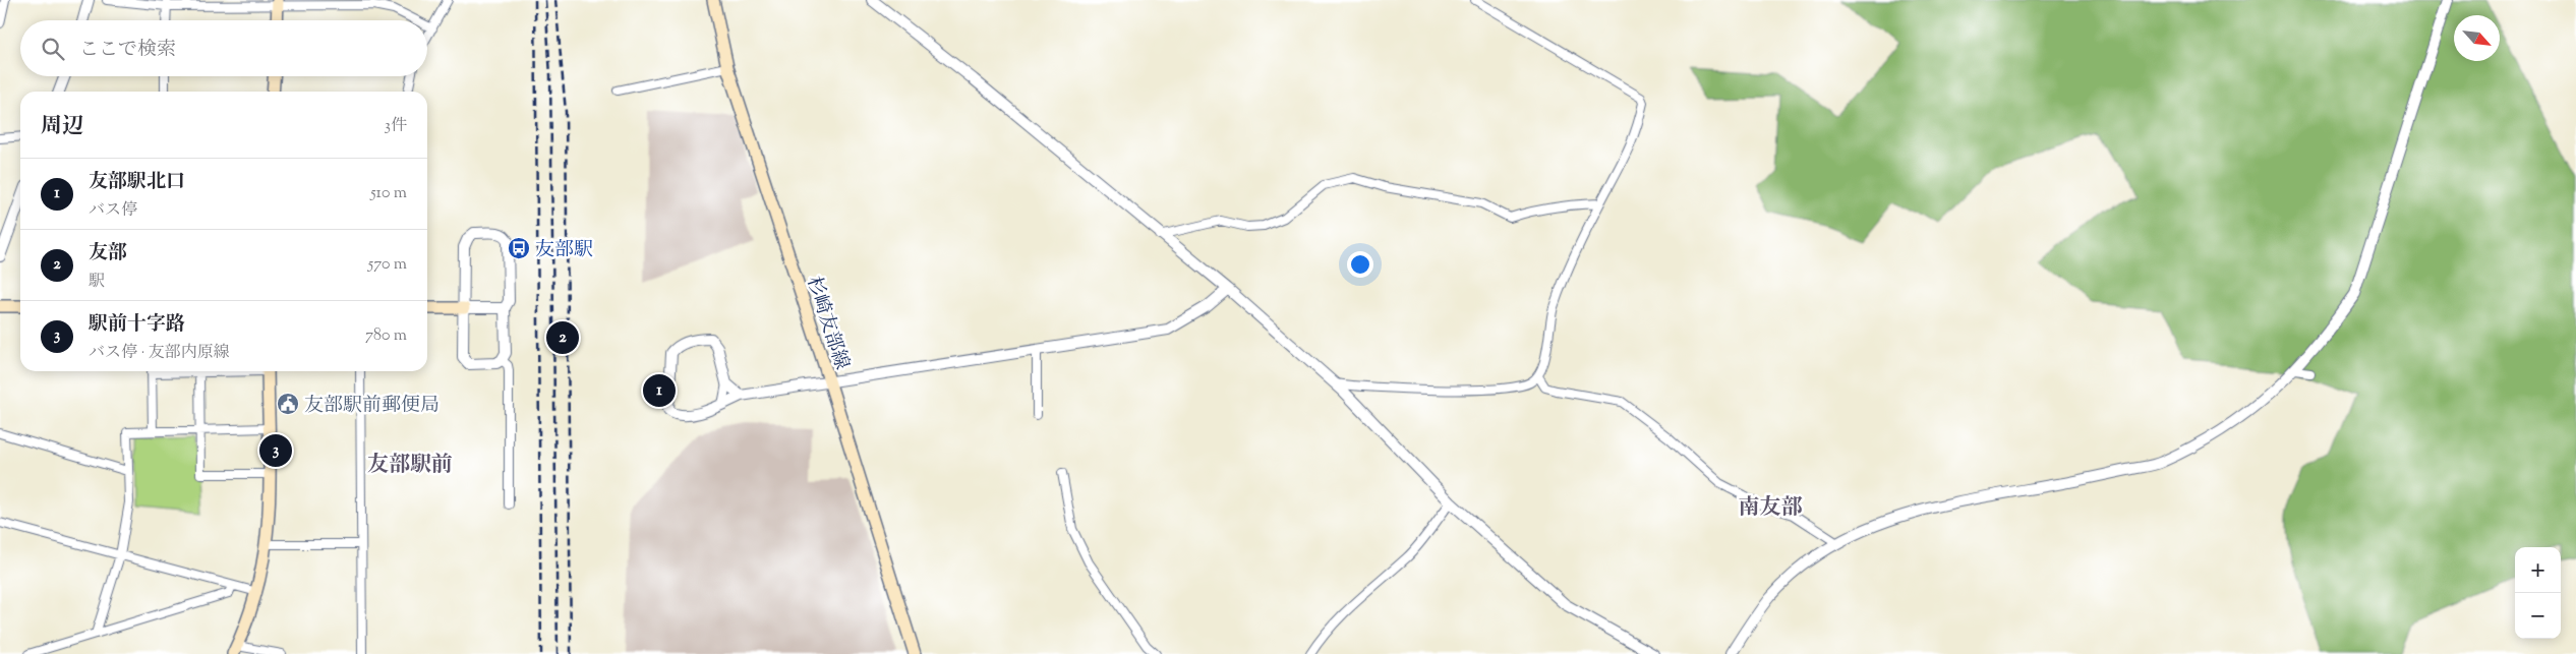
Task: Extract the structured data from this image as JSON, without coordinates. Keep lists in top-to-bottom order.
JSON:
{
  "streets": {
    "main road": ["杉崎友部線"]
  },
  "districts": ["友部駅前", "南友部"],
  "places": {
    "bus stop": ["友部駅"],
    "public building": ["友部駅前郵便局"]
  },
  "north": "bottom right",
  "page": {
    "search": "ここで検索",
    "heading": ["周辺", "3件"],
    "list": [
      {
        "mark": "1",
        "name": "友部駅北口",
        "note": "バス停",
        "value": "510 m"
      },
      {
        "mark": "2",
        "name": "友部",
        "note": "駅",
        "value": "570 m"
      },
      {
        "mark": "3",
        "name": "駅前十字路",
        "note": "バス停 · 友部内原線",
        "value": "780 m"
      }
    ],
    "pins": ["2", "1", "3"],
    "map_buttons": ["+", "−"]
  }
}
